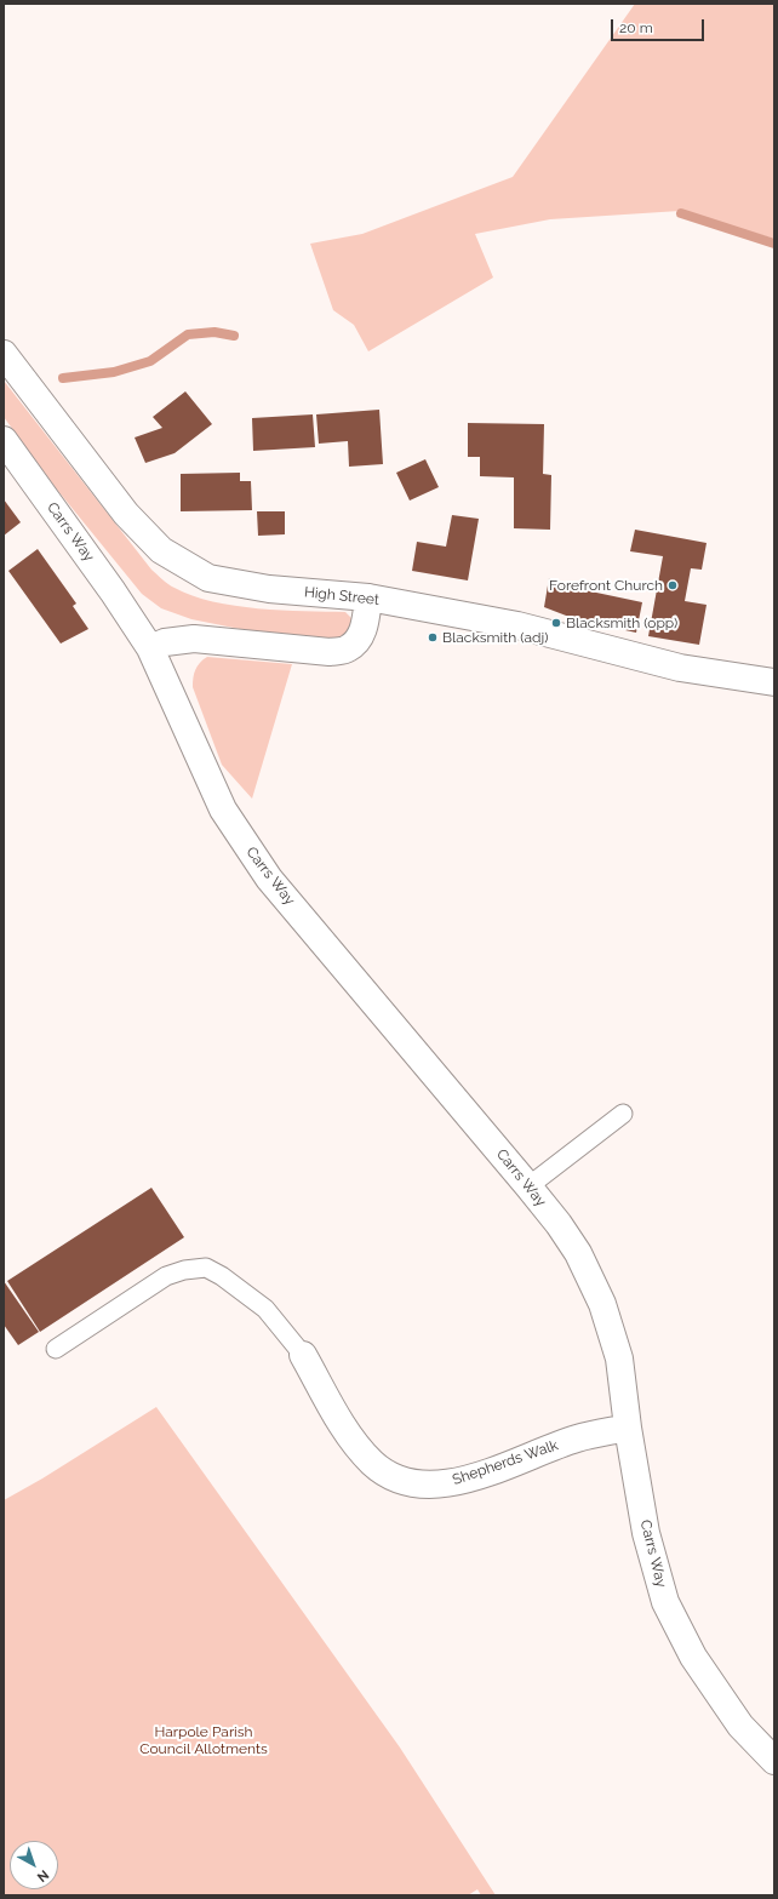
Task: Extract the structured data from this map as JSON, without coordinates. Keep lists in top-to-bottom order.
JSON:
{
  "streets": {
    "street": ["Carrs Way", "High Street", "Shepherds Walk"]
  },
  "crossings": [
    ["Carrs Way", "Shepherds Walk"]
  ],
  "parks": ["Harpole Parish Council Allotments"],
  "places": ["Forefront Church", "Blacksmith (opp)", "Blacksmith (adj)"],
  "scale_bar": "20 m",
  "north": "bottom right"
}
